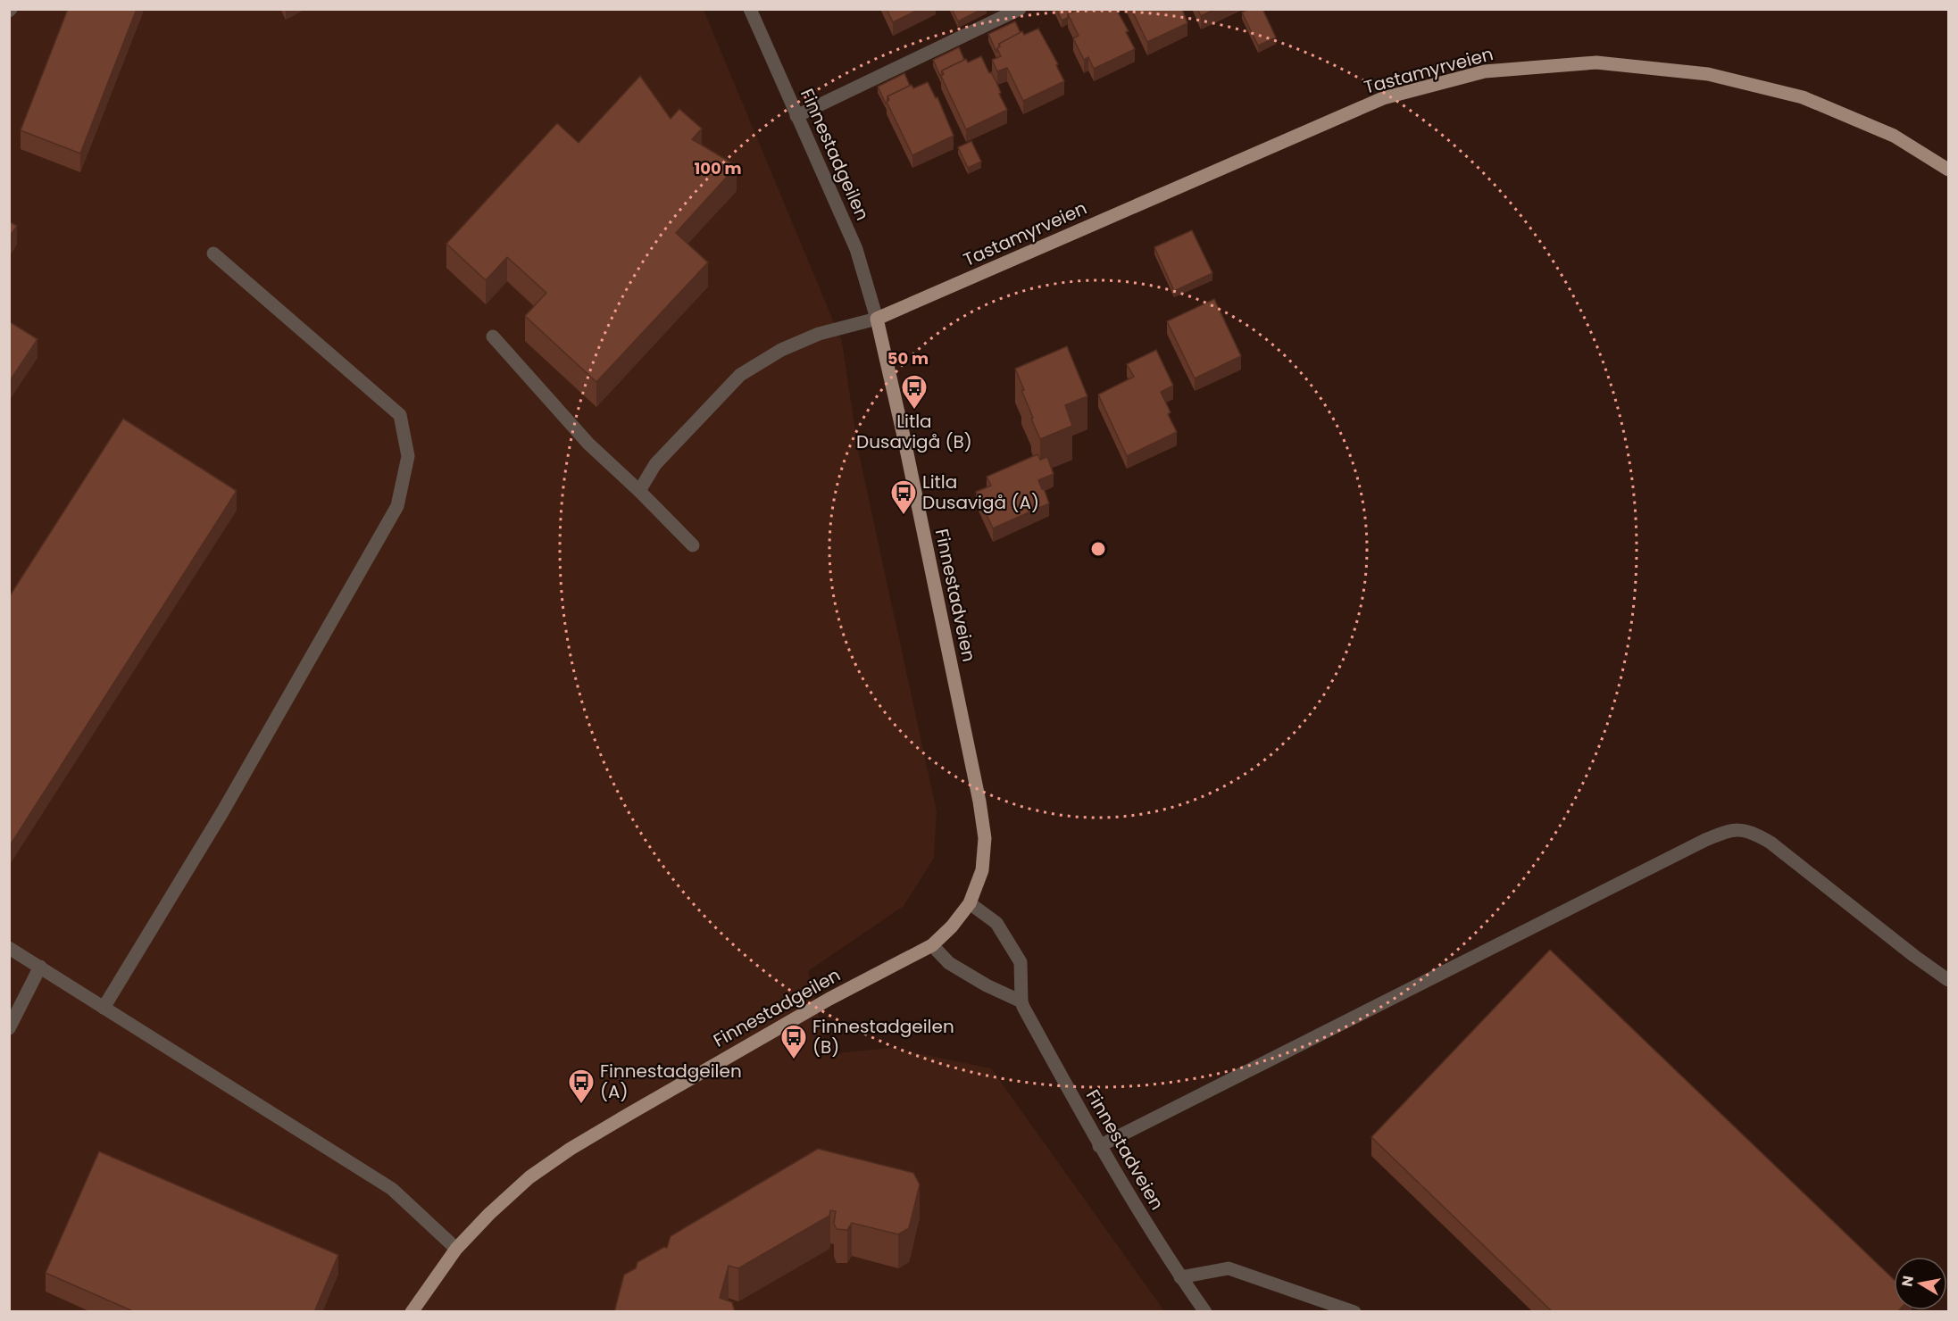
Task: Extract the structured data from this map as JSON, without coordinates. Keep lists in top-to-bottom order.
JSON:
{
  "streets": {
    "main road": ["Tastamyrveien", "Finnestadgeilen", "Finnestadveien"]
  },
  "crossings": [
    ["Tastamyrveien", "Finnestadgeilen"],
    ["Tastamyrveien", "Finnestadveien"],
    ["Finnestadgeilen", "Finnestadveien"]
  ],
  "places": {
    "bus stop": [
      "Litla Dusavigå (B)",
      "Litla Dusavigå (A)",
      "Finnestadgeilen (B)",
      "Finnestadgeilen (A)"
    ]
  },
  "north": "left",
  "rings": ["100 m", "50 m"]
}
